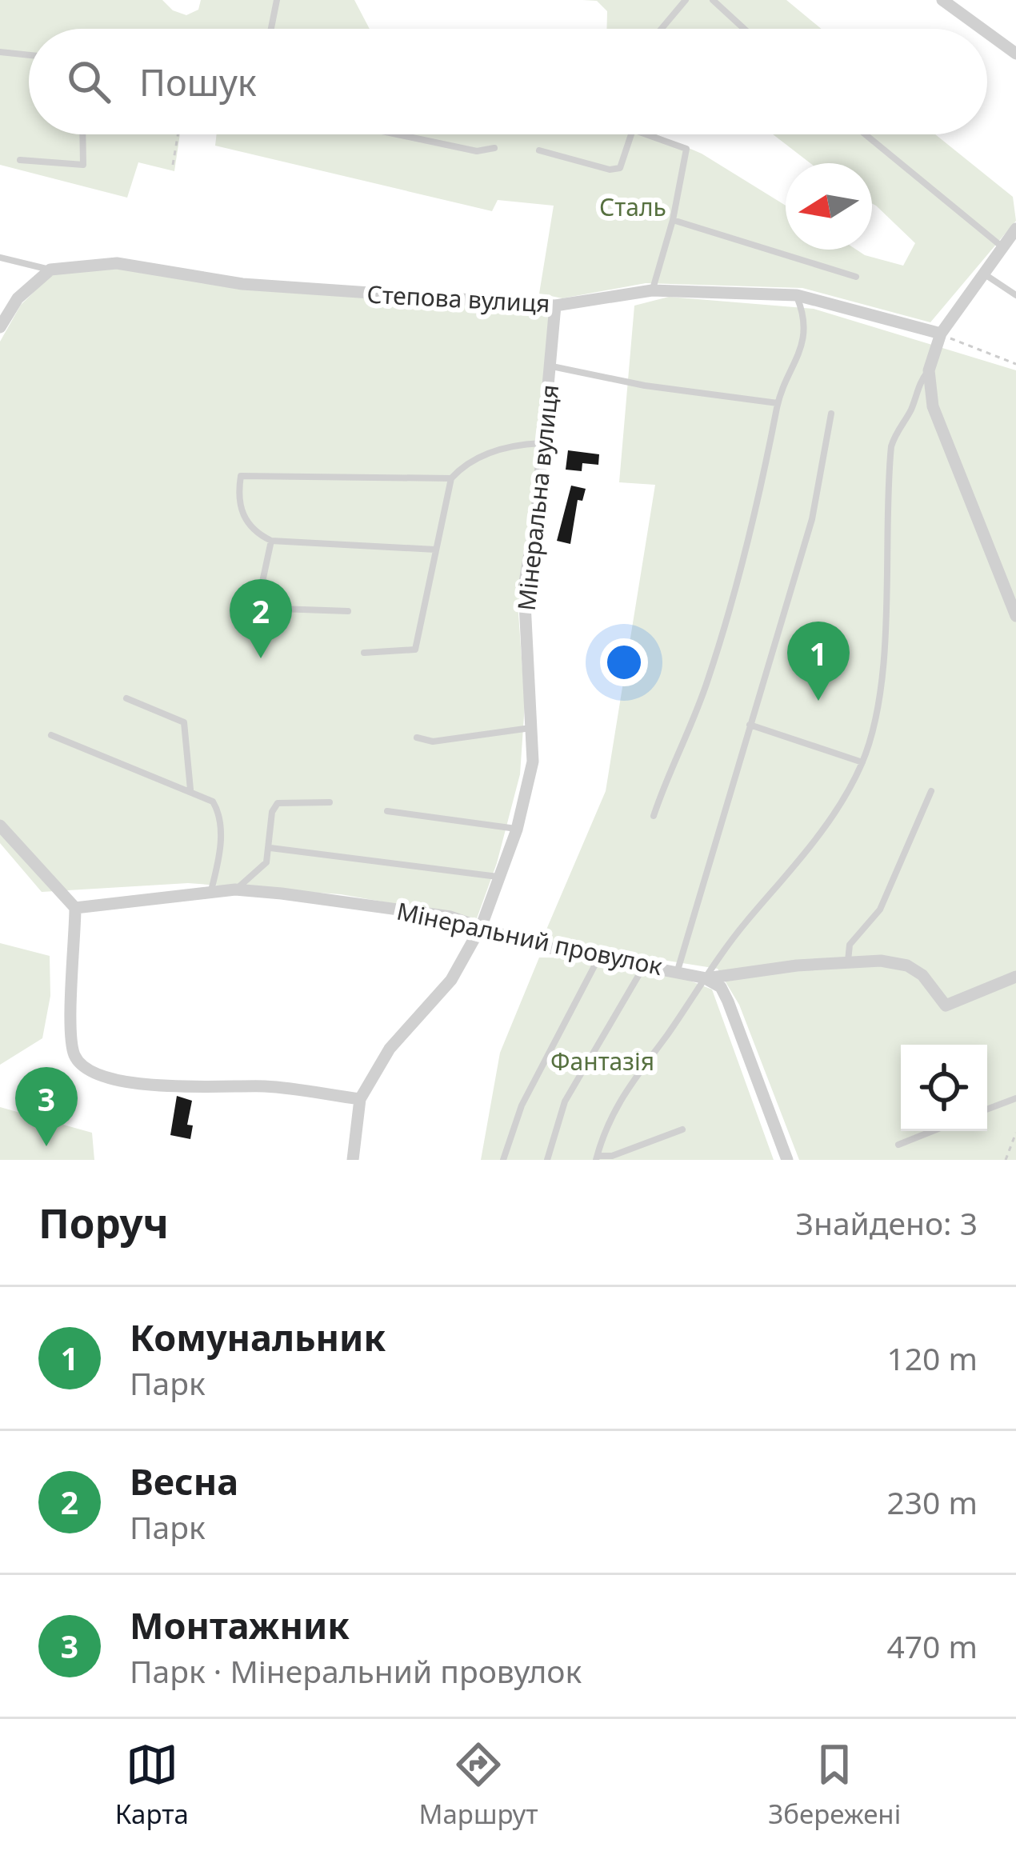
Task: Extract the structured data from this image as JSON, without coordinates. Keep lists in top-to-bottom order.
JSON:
{
  "streets": {
    "street": ["Степова вулиця", "Мінеральна вулиця", "Мінеральний провулок"]
  },
  "crossings": [
    ["Степова вулиця", "Мінеральна вулиця"],
    ["Мінеральна вулиця", "Мінеральний провулок"]
  ],
  "parks": ["Сталь", "Фантазія"],
  "north": "left",
  "page": {
    "search": "Пошук",
    "pins": ["2", "1", "3"],
    "heading": ["Поруч", "Знайдено: 3"],
    "list": [
      {
        "mark": "1",
        "name": "Комунальник",
        "note": "Парк",
        "value": "120 m"
      },
      {
        "mark": "2",
        "name": "Весна",
        "note": "Парк",
        "value": "230 m"
      },
      {
        "mark": "3",
        "name": "Монтажник",
        "note": "Парк · Мінеральний провулок",
        "value": "470 m"
      }
    ],
    "nav": ["Карта", "Маршрут", "Збережені"]
  }
}
